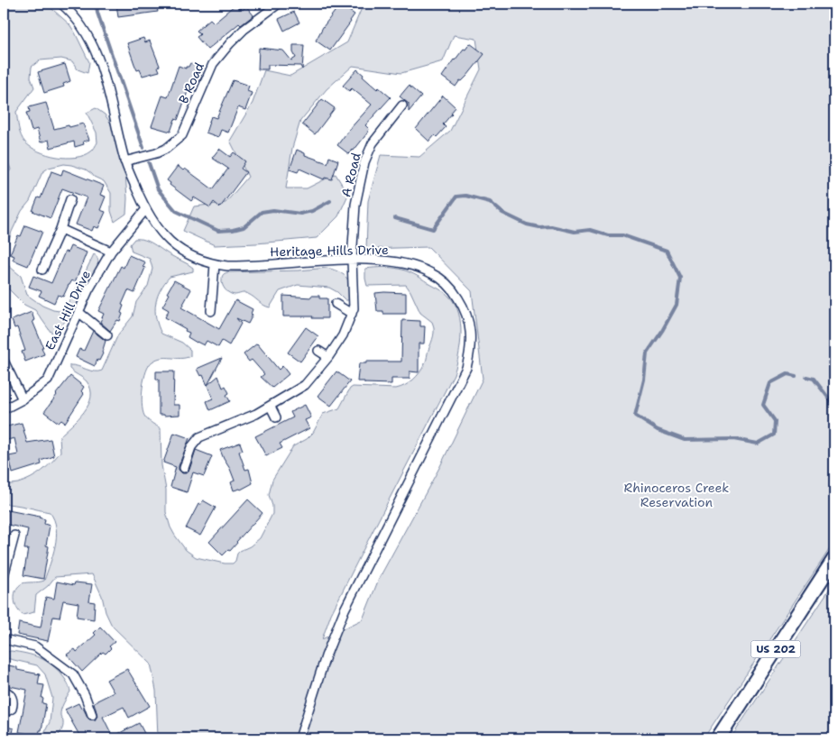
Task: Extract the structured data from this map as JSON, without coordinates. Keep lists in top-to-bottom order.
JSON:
{
  "streets": {
    "main road": ["US 202"],
    "street": [
      "B Road",
      "A Road",
      "Heritage Hills Drive",
      "East Hill Drive"
    ]
  },
  "crossings": [
    ["B Road", "Heritage Hills Drive"],
    ["A Road", "Heritage Hills Drive"],
    ["Heritage Hills Drive", "East Hill Drive"]
  ],
  "parks": ["Rhinoceros Creek Reservation"]
}
